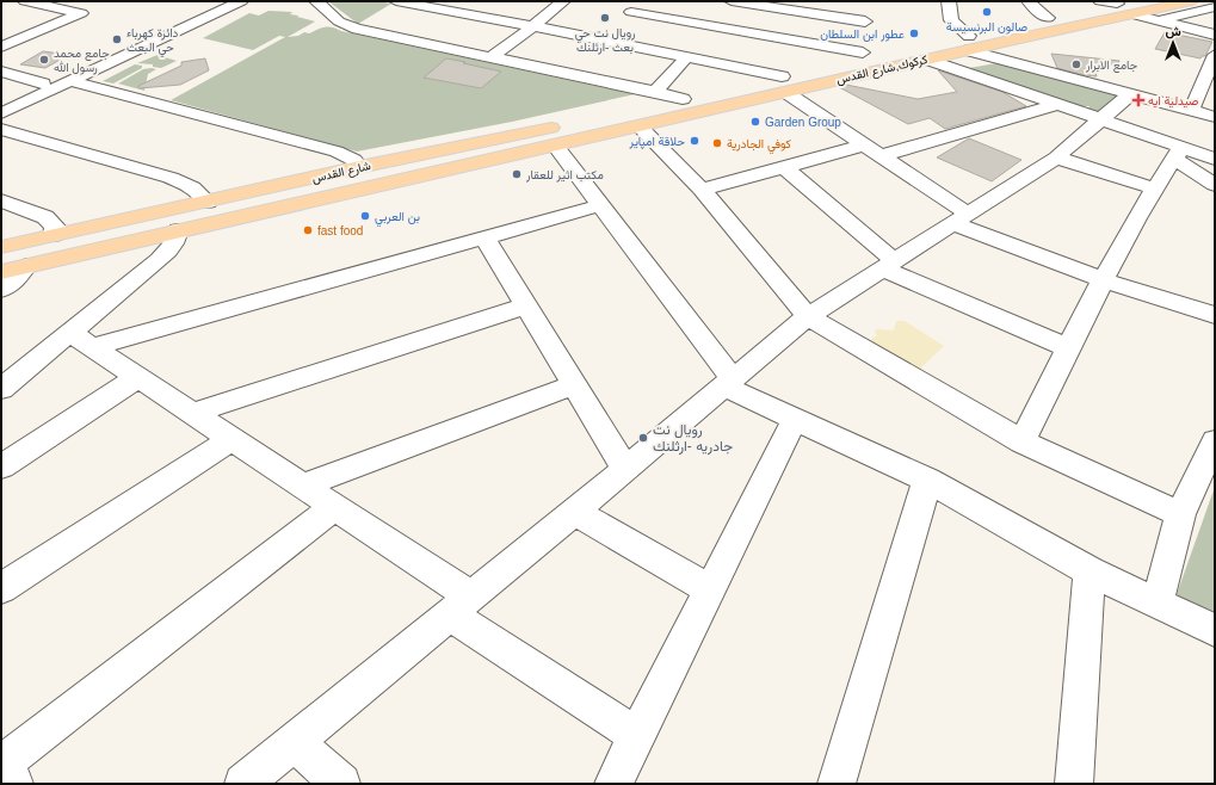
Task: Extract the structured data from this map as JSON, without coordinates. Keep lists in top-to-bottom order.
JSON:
{
  "streets": {
    "main road": ["كركوك,شارع القدس", "شارع القدس"]
  },
  "crossings": [
    ["كركوك,شارع القدس", "شارع القدس"]
  ],
  "places": {
    "other": [
      "صالون البرنسيسة",
      "رويال نت حي بعث -ارثلنك",
      "عطور ابن السلطان",
      "دائرة كهرباء حي البعث",
      "جامع محمد رسول الله",
      "جامع الابرار",
      "Garden Group",
      "حلاقة امپاير",
      "كوفي الجادرية",
      "مكتب اثير للعقار",
      "بن العربي",
      "fast food",
      "رويال نت جادريه -ارثلنك"
    ],
    "health": ["صیدلیة ایە"]
  },
  "north": "top"
}
